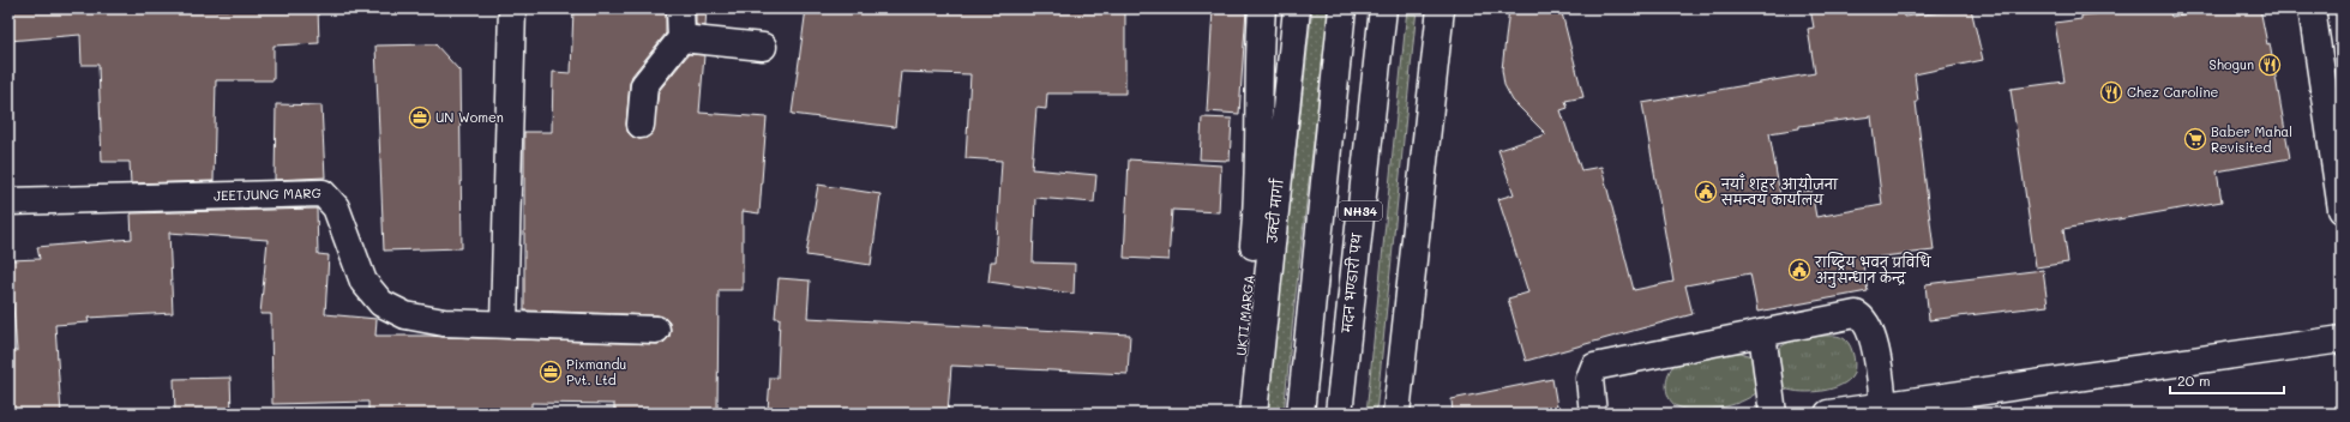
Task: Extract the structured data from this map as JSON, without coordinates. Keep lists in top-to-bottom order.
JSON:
{
  "streets": {
    "main road": [
      "JEETJUNG MARG",
      "उक्टी मार्गा",
      "NH34",
      "मदन भण्डारी पथ",
      "UKTI MARGA"
    ]
  },
  "places": {
    "restaurant": ["Shogun", "Chez Caroline"],
    "office": ["UN Women", "Pixmandu Pvt. Ltd"],
    "supermarket": ["Baber Mahal Revisited"],
    "public building": ["नयाँ शहर आयोजना समन्वय कार्यालय", "राष्ट्रिय भवन प्रविधि अनुसन्धान केन्द्र"]
  },
  "scale_bar": "20 m"
}
